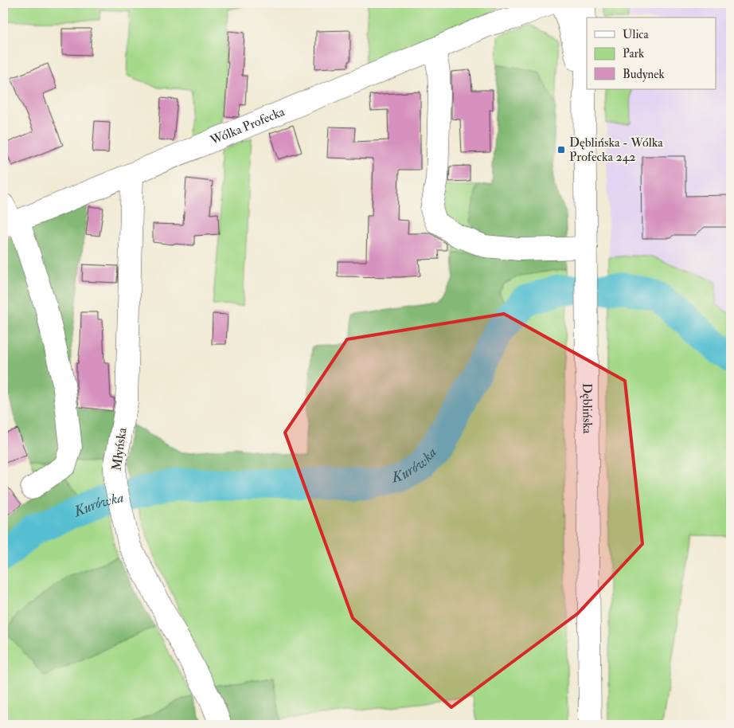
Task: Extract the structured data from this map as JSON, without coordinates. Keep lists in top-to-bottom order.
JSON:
{
  "streets": {
    "street": ["Wólka Profecka", "Dęblińska", "Młyńska"]
  },
  "crossings": [
    ["Wólka Profecka", "Dęblińska"],
    ["Wólka Profecka", "Młyńska"]
  ],
  "water": ["Kurówka"],
  "places": {
    "transit": ["Dęblińska - Wólka Profecka 242"]
  },
  "legend": ["Ulica", "Park", "Budynek"]
}
